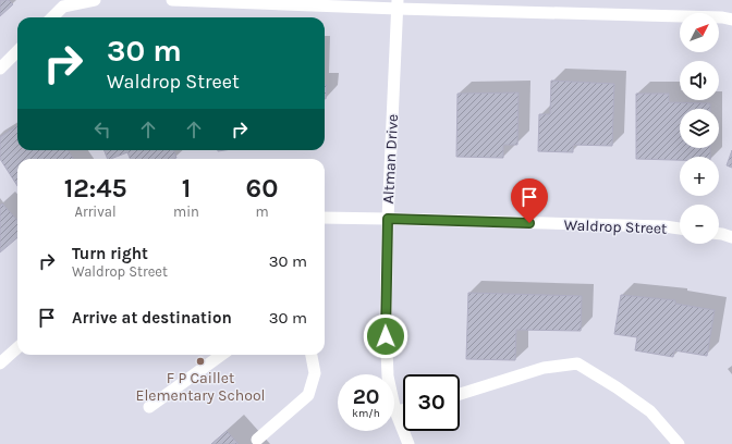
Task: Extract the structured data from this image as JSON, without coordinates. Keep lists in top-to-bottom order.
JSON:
{
  "streets": {
    "street": ["Altman Drive", "Waldrop Street"]
  },
  "crossings": [
    ["Altman Drive", "Waldrop Street"]
  ],
  "places": ["F P Caillet Elementary School"],
  "north": "top right",
  "page": {
    "map_buttons": ["+", "−"],
    "turn": ["30 m", "Waldrop Street"],
    "eta": [
      "12:45",
      "Arrival",
      "1",
      "min",
      "60",
      "m"
    ],
    "list": [
      {
        "name": "Turn right",
        "note": "Waldrop Street",
        "value": "30 m"
      },
      {
        "name": "Arrive at destination",
        "value": "30 m"
      }
    ],
    "speed": "20 km/h",
    "limit": "30"
  }
}
